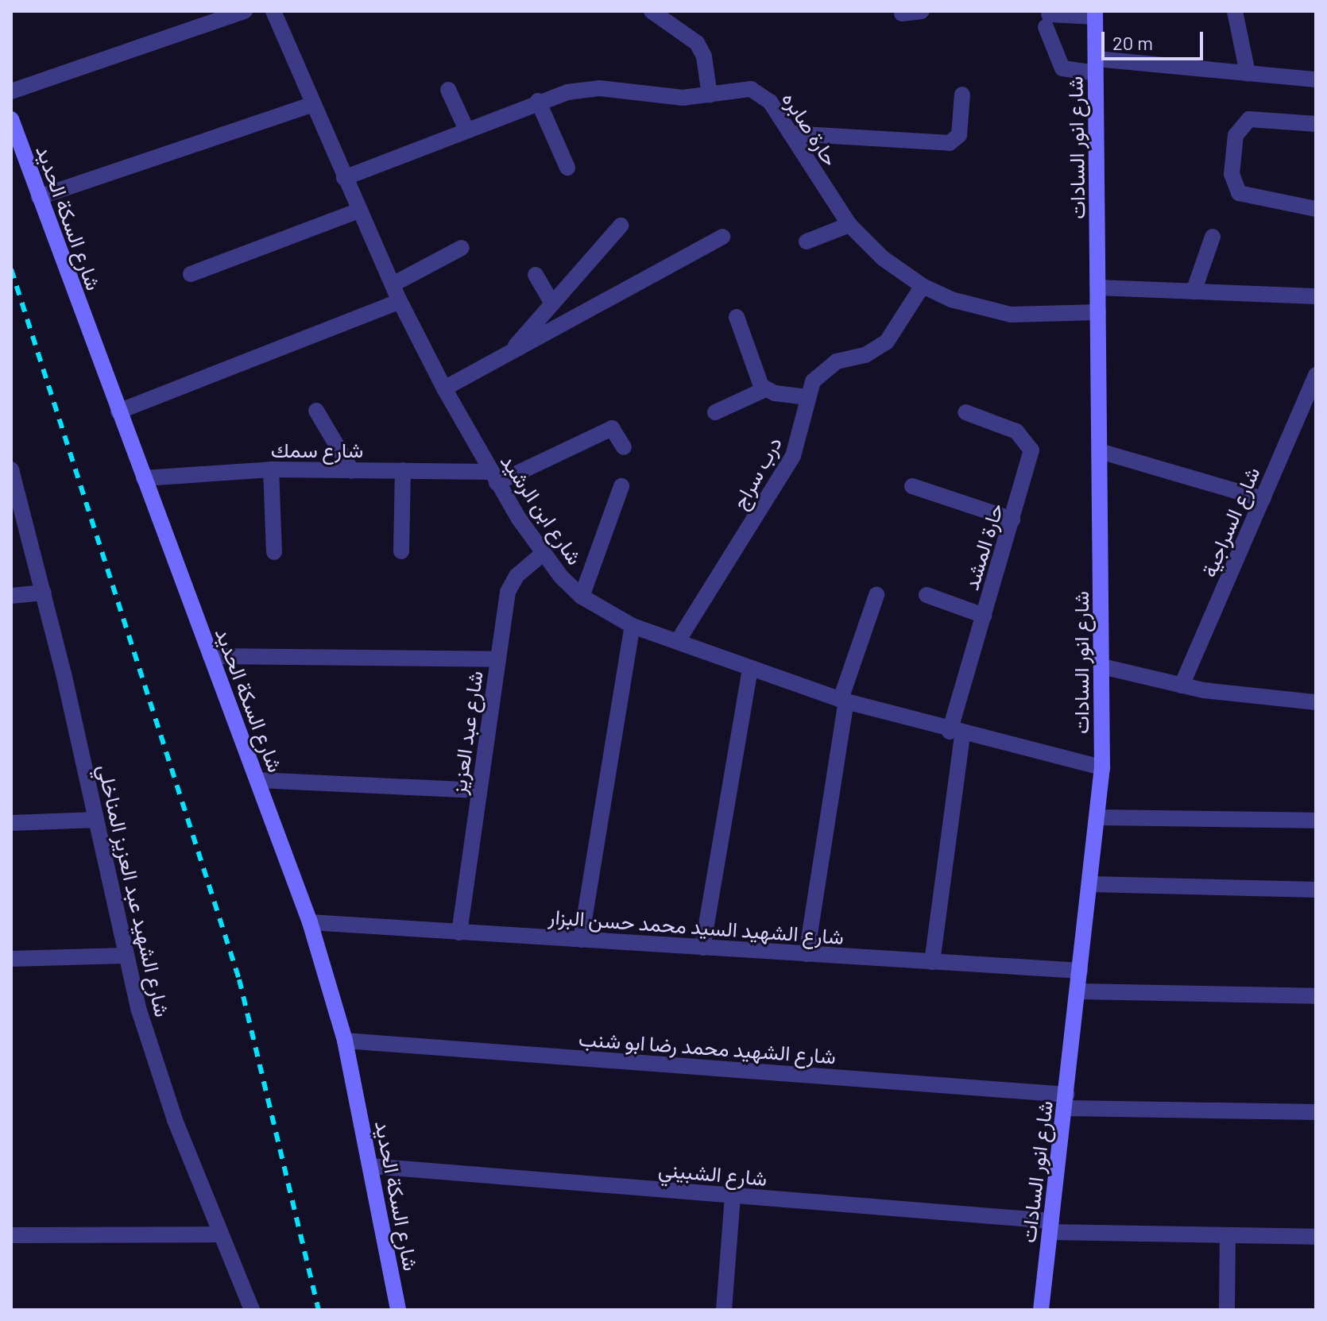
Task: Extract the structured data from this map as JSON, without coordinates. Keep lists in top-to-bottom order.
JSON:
{
  "streets": {
    "street": [
      "حارة صابره",
      "شارع انور السادات",
      "شارع السكة الحديد",
      "شارع سمك",
      "درب سراج",
      "شارع ابن الرشيد",
      "شارع السراجية",
      "حارة المشد",
      "شارع عبد العزيز",
      "شارع الشهيد عبد العزيز المناخلي",
      "شارع الشهيد السيد محمد حسن البزار",
      "شارع الشهيد محمد رضا ابو شنب",
      "شارع الشبيني"
    ]
  },
  "crossings": [
    ["حارة صابره", "شارع انور السادات"],
    ["حارة صابره", "درب سراج"],
    ["حارة صابره", "شارع ابن الرشيد"],
    ["شارع انور السادات", "شارع ابن الرشيد"],
    ["شارع انور السادات", "شارع الشهيد السيد محمد حسن البزار"],
    ["شارع انور السادات", "شارع الشهيد محمد رضا ابو شنب"],
    ["شارع انور السادات", "شارع الشبيني"],
    ["شارع السكة الحديد", "شارع سمك"],
    ["شارع السكة الحديد", "شارع الشهيد السيد محمد حسن البزار"],
    ["شارع السكة الحديد", "شارع الشهيد محمد رضا ابو شنب"],
    ["شارع السكة الحديد", "شارع الشبيني"],
    ["شارع سمك", "شارع ابن الرشيد"],
    ["درب سراج", "شارع ابن الرشيد"],
    ["شارع ابن الرشيد", "حارة المشد"],
    ["شارع ابن الرشيد", "شارع عبد العزيز"],
    ["حارة المشد", "شارع الشهيد السيد محمد حسن البزار"],
    ["شارع عبد العزيز", "شارع الشهيد السيد محمد حسن البزار"]
  ],
  "scale_bar": "20 m"
}
